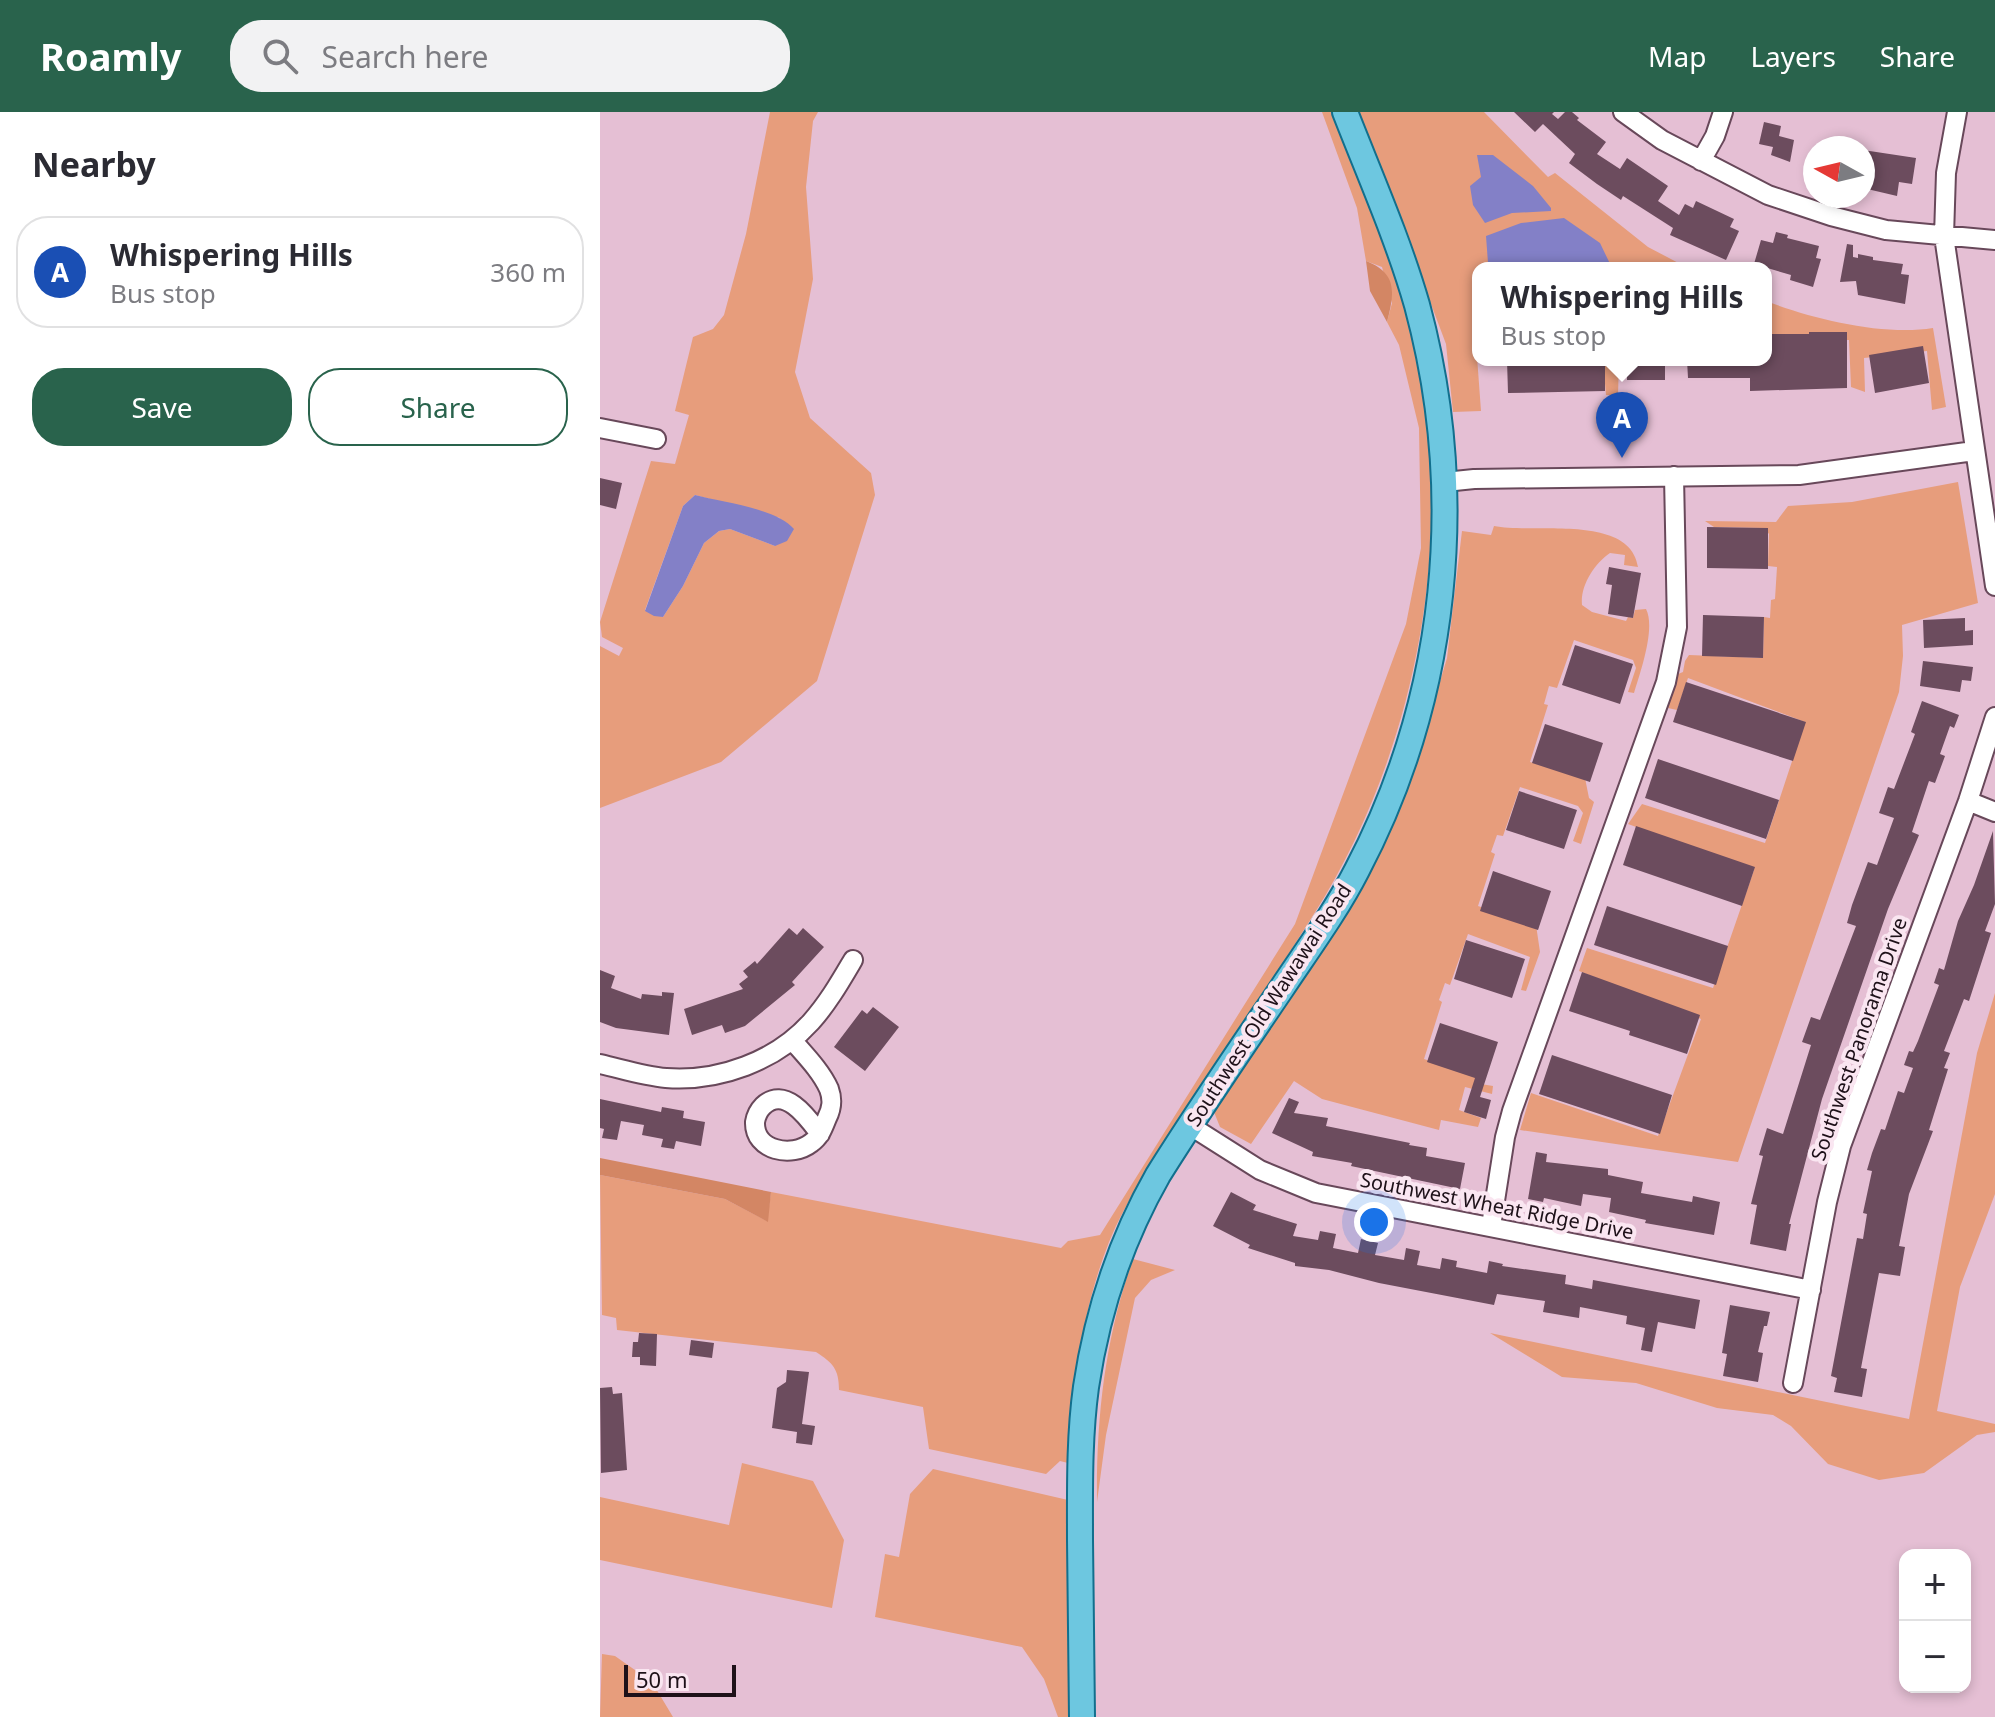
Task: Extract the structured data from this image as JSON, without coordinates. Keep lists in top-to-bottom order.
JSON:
{
  "streets": {
    "main road": ["Southwest Old Wawawai Road"],
    "street": ["Southwest Panorama Drive", "Southwest Wheat Ridge Drive"]
  },
  "crossings": [
    ["Southwest Old Wawawai Road", "Southwest Wheat Ridge Drive"],
    ["Southwest Panorama Drive", "Southwest Wheat Ridge Drive"]
  ],
  "scale_bar": "50 m",
  "north": "left",
  "page": {
    "header": "Roamly",
    "search": "Search here",
    "nav": ["Map", "Layers", "Share"],
    "heading": "Nearby",
    "list": [
      {
        "mark": "A",
        "name": "Whispering Hills",
        "note": "Bus stop",
        "value": "360 m"
      }
    ],
    "popup": ["Whispering Hills", "Bus stop"],
    "buttons": ["Save", "Share"],
    "pins": "A",
    "map_buttons": ["+", "−"],
    "scale": "50 m"
  }
}
